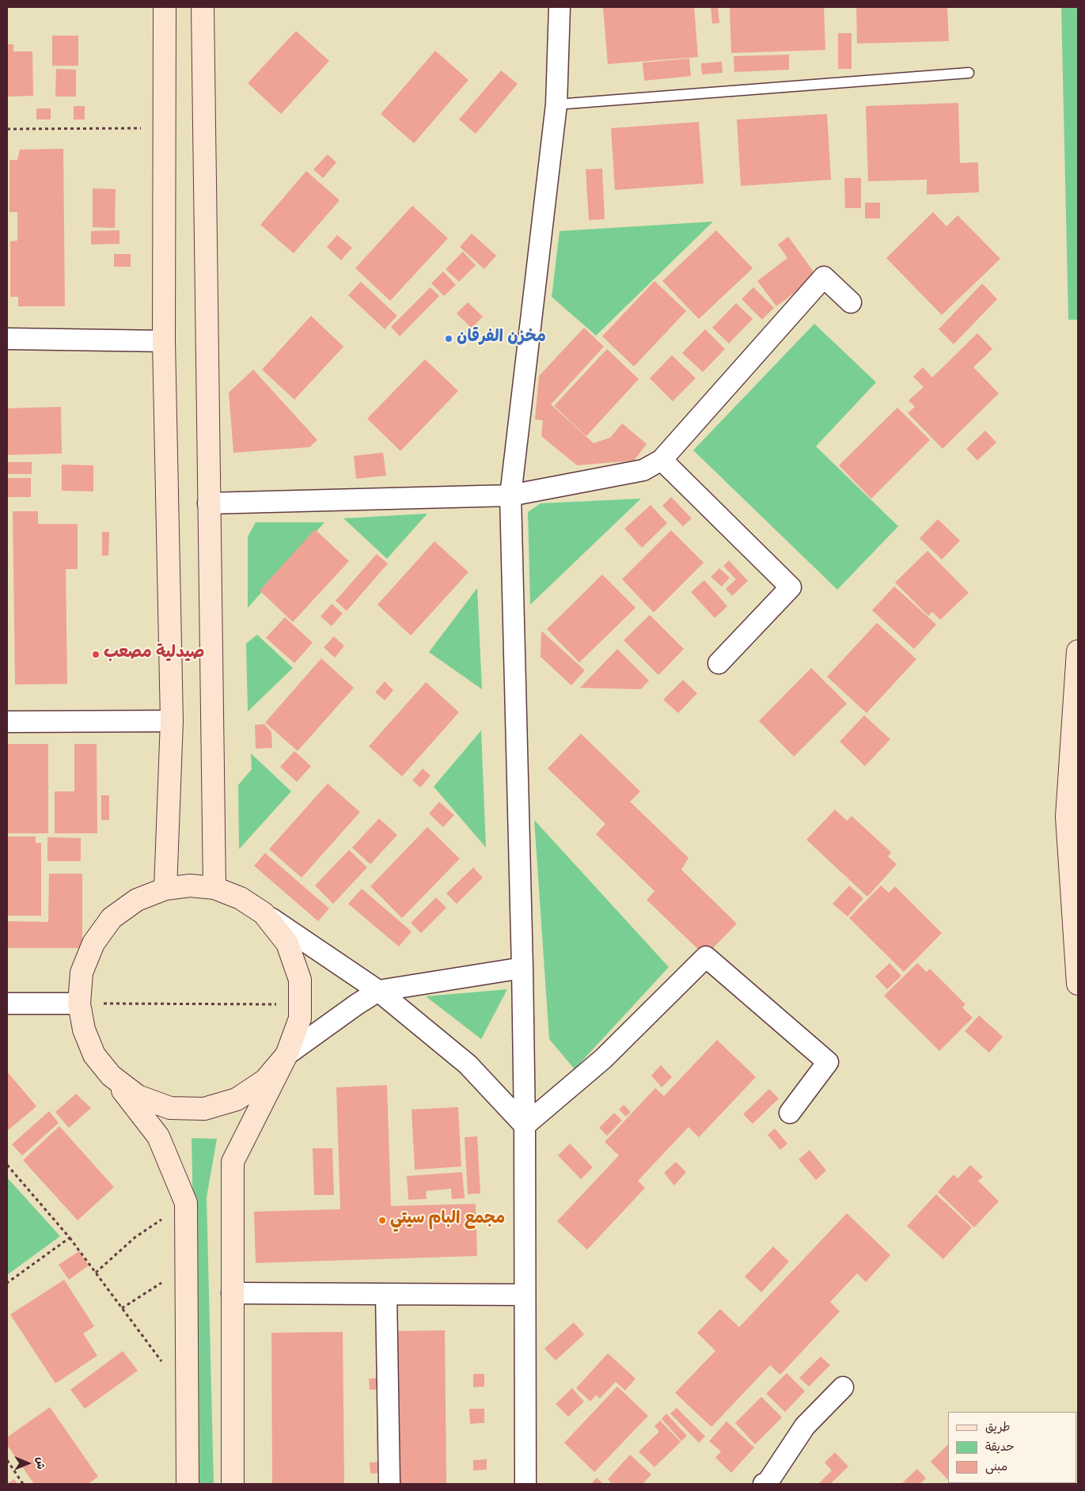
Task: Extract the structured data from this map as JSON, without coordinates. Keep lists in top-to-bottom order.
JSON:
{
  "places": ["مخزن الفرقان", "صيدلية مصعب", "مجمع البام سيتي"],
  "legend": ["طريق", "حديقة", "مبنى"],
  "north": "right"
}
